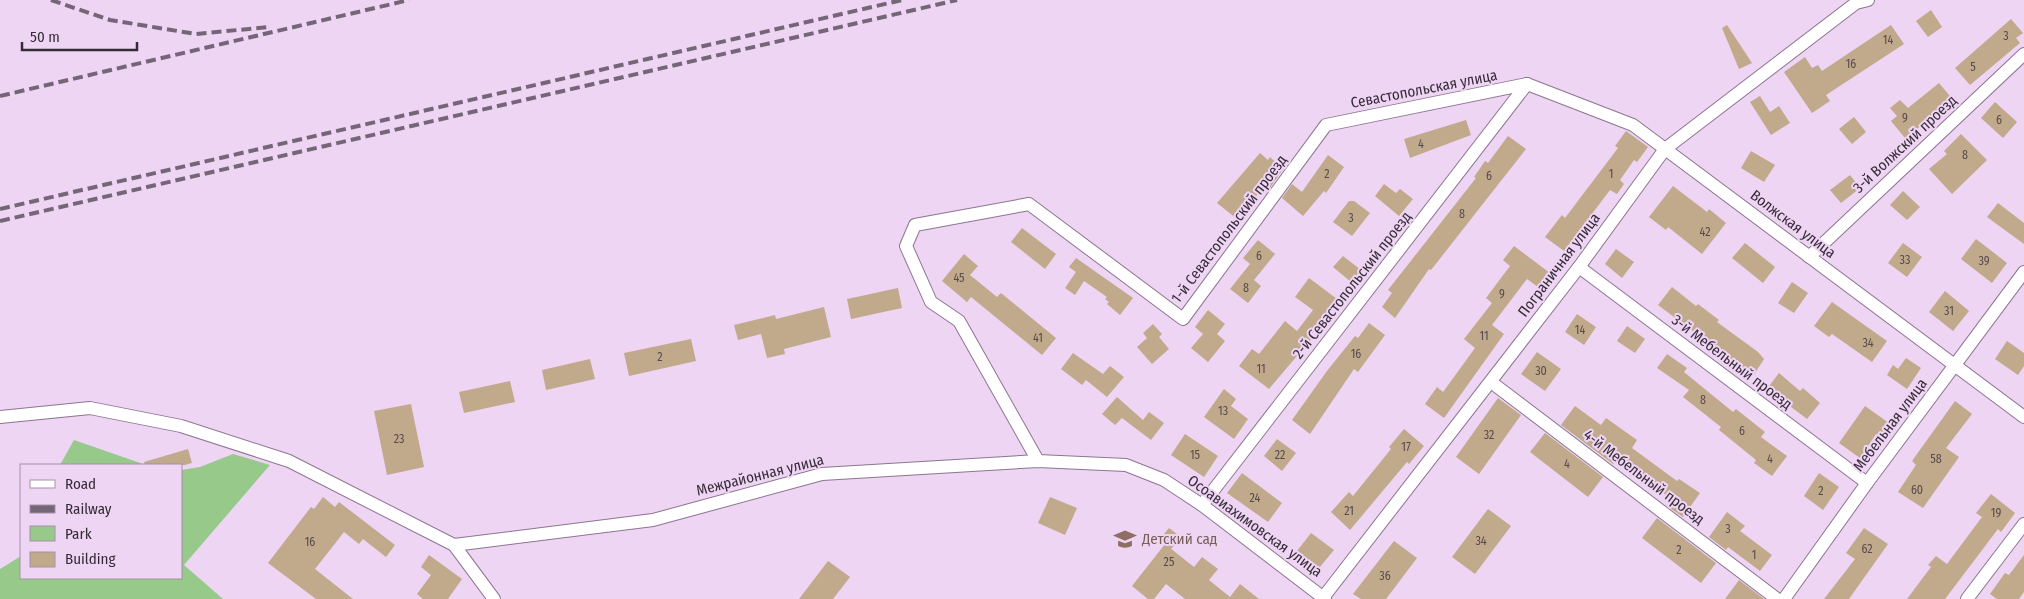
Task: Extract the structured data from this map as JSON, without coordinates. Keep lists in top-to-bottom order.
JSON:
{
  "streets": {
    "street": [
      "Севастопольская улица",
      "3-й Волжский проезд",
      "Волжская улица",
      "1-й Севастопольский проезд",
      "Пограничная улица",
      "2-й Севастопольский проезд",
      "3-й Мебельный проезд",
      "Мебельная улица",
      "Межрайонная улица",
      "4-й Мебельный проезд",
      "Осоавиахимовская улица"
    ]
  },
  "crossings": [
    ["Севастопольская улица", "Волжская улица"],
    ["Севастопольская улица", "1-й Севастопольский проезд"],
    ["Севастопольская улица", "2-й Севастопольский проезд"],
    ["3-й Волжский проезд", "Волжская улица"],
    ["Волжская улица", "Пограничная улица"],
    ["Волжская улица", "2-й Севастопольский проезд"],
    ["Волжская улица", "Мебельная улица"],
    ["1-й Севастопольский проезд", "Межрайонная улица"],
    ["Пограничная улица", "3-й Мебельный проезд"],
    ["Пограничная улица", "4-й Мебельный проезд"],
    ["Пограничная улица", "Осоавиахимовская улица"],
    ["2-й Севастопольский проезд", "Осоавиахимовская улица"],
    ["3-й Мебельный проезд", "Мебельная улица"],
    ["Межрайонная улица", "Осоавиахимовская улица"]
  ],
  "places": {
    "school or university": ["Детский сад"]
  },
  "house_numbers": [
    "3",
    "14",
    "16",
    "5",
    "9",
    "6",
    "4",
    "8",
    "2",
    "1",
    "6",
    "8",
    "3",
    "42",
    "6",
    "33",
    "39",
    "45",
    "8",
    "9",
    "31",
    "14",
    "11",
    "41",
    "34",
    "16",
    "2",
    "11",
    "30",
    "8",
    "13",
    "6",
    "32",
    "23",
    "17",
    "15",
    "22",
    "4",
    "58",
    "4",
    "60",
    "2",
    "24",
    "21",
    "19",
    "3",
    "34",
    "16",
    "62",
    "2",
    "1",
    "25",
    "36"
  ],
  "legend": [
    "Road",
    "Railway",
    "Park",
    "Building"
  ],
  "scale_bar": "50 m"
}
